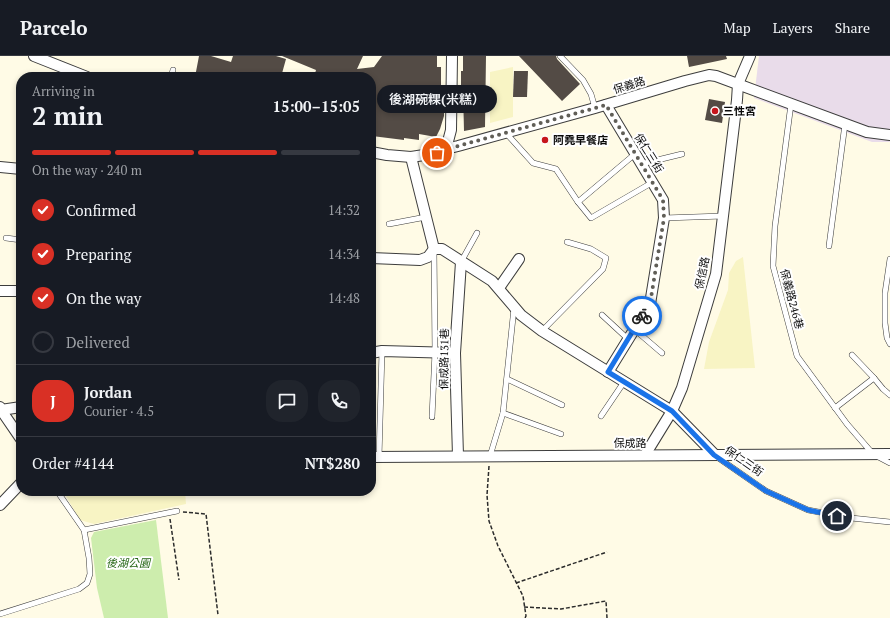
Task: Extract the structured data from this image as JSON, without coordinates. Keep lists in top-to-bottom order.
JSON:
{
  "streets": {
    "street": [
      "保義路",
      "保仁三街",
      "保信路",
      "保成路131巷",
      "保成路"
    ],
    "lane": ["保義路246巷"]
  },
  "crossings": [
    ["保義路", "保仁三街"],
    ["保義路", "保信路"],
    ["保義路", "保義路246巷"],
    ["保仁三街", "保信路"],
    ["保仁三街", "保成路131巷"],
    ["保仁三街", "保成路"],
    ["保信路", "保成路"],
    ["保義路246巷", "保成路"],
    ["保成路131巷", "保成路"]
  ],
  "parks": ["後湖公園"],
  "places": ["三性宮", "阿堯早餐店", "後湖碗粿(米糕）"],
  "page": {
    "header": "Parcelo",
    "nav": ["Map", "Layers", "Share"],
    "heading": ["2 min", "Arriving in", "15:00–15:05"],
    "panel": [
      "Jordan",
      "Courier · 4.5",
      "Order #4144",
      "NT$280"
    ],
    "bubble": "後湖碗粿(米糕）",
    "bar": "On the way · 240 m",
    "list": [
      ["Confirmed", "14:32"],
      ["Preparing", "14:34"],
      ["On the way", "14:48"],
      "Delivered"
    ],
    "round": "J"
  }
}
